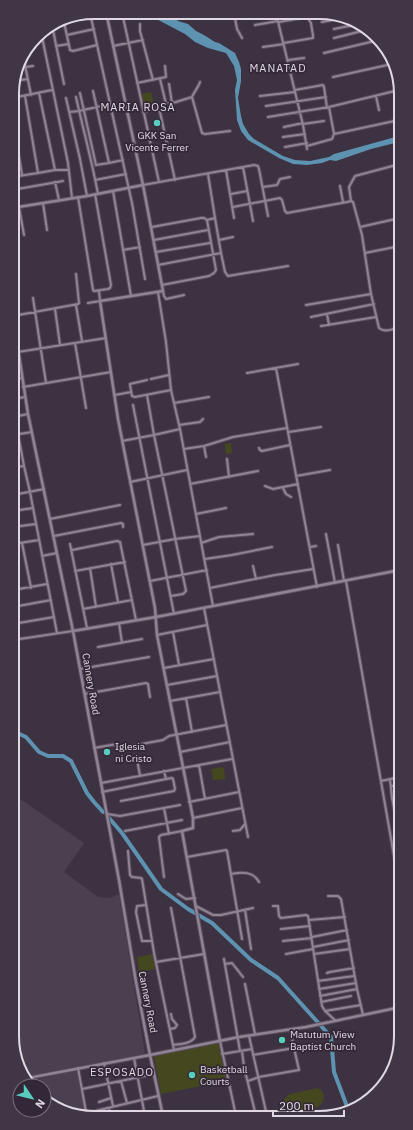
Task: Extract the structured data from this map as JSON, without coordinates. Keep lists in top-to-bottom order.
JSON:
{
  "streets": {
    "street": ["Cannery Road"]
  },
  "districts": ["MANATAD", "MARIA ROSA", "ESPOSADO"],
  "places": [
    "GKK San Vicente Ferrer",
    "Iglesia ni Cristo",
    "Matutum View Baptist Church",
    "Basketball Courts"
  ],
  "scale_bar": "200 m",
  "north": "bottom right"
}
